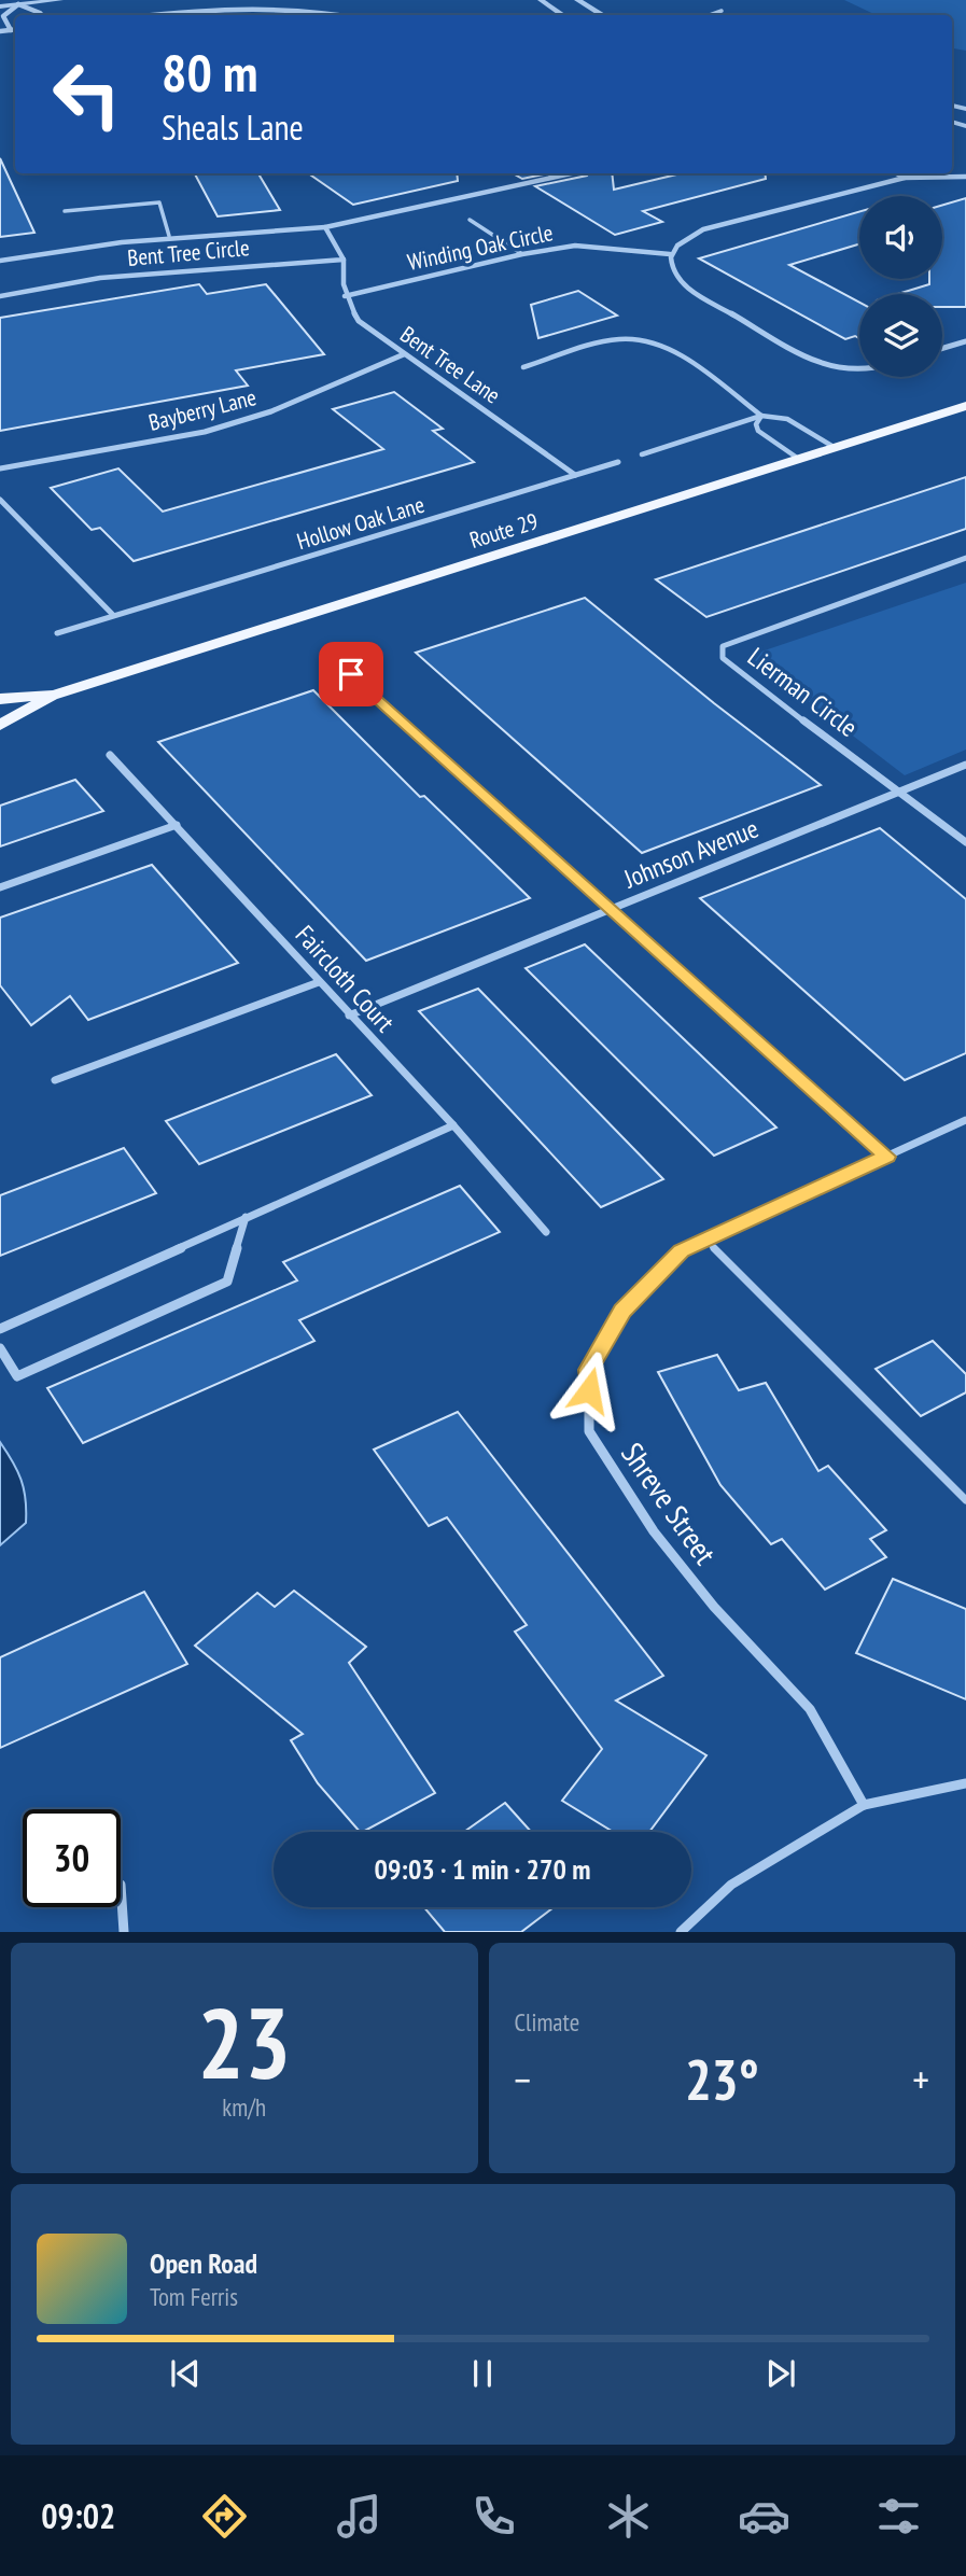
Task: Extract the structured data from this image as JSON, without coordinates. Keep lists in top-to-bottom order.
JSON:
{
  "streets": {
    "main road": ["Route 29"],
    "street": [
      "Winding Oak Circle",
      "Bent Tree Circle",
      "Bent Tree Lane",
      "Bayberry Lane",
      "Hollow Oak Lane",
      "Lierman Circle",
      "Johnson Avenue",
      "Faircloth Court",
      "Shreve Street"
    ]
  },
  "crossings": [
    ["Winding Oak Circle", "Bent Tree Lane"],
    ["Bent Tree Lane", "Bayberry Lane"],
    ["Bent Tree Lane", "Hollow Oak Lane"],
    ["Lierman Circle", "Johnson Avenue"],
    ["Johnson Avenue", "Faircloth Court"]
  ],
  "page": {
    "turn": ["80 m", "Sheals Lane"],
    "limit": "30",
    "trip": "09:03 · 1 min · 270 m",
    "tile": [
      ["23", "km/h"],
      "Climate"
    ],
    "heat": ["−", "23°", "+"],
    "song": ["Open Road", "Tom Ferris"],
    "tabs": "09:02"
  }
}
